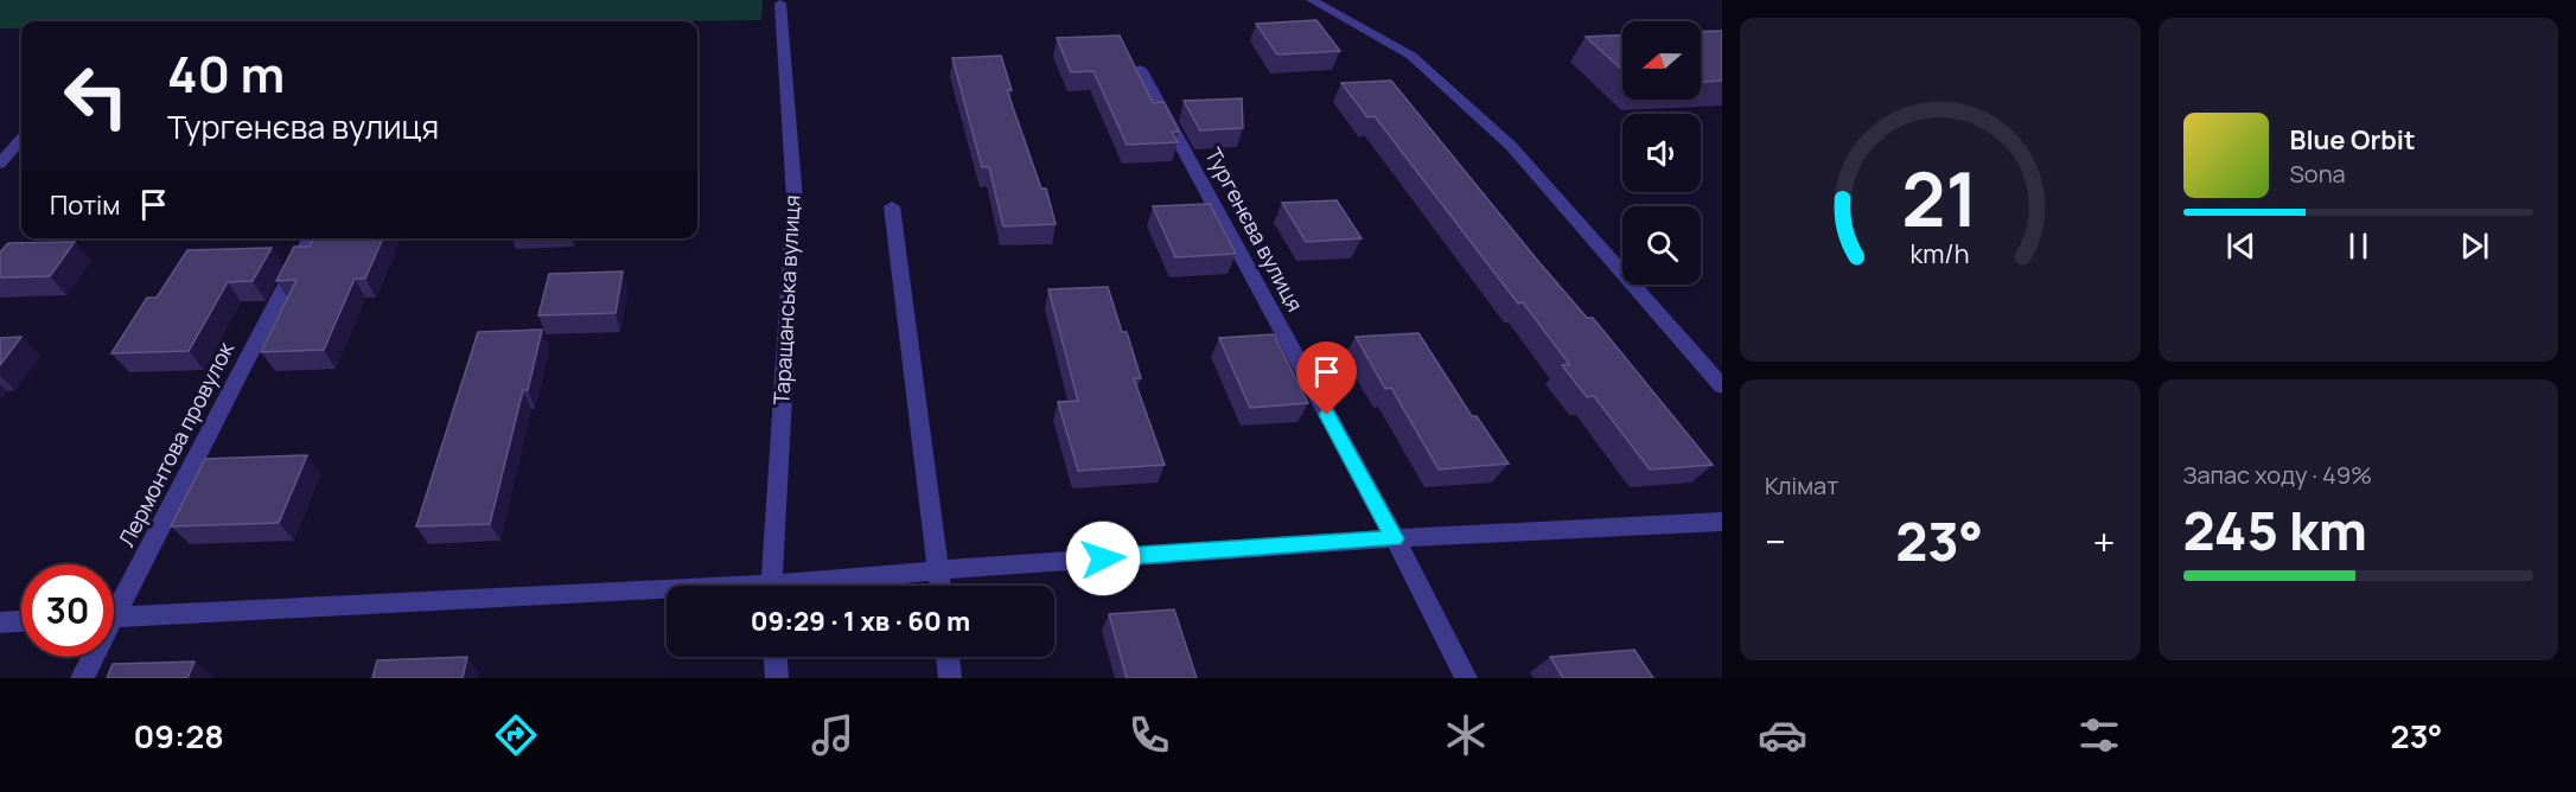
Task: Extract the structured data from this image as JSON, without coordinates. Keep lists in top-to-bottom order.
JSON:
{
  "streets": {
    "street": ["Тургенєва вулиця", "Таращанська вулиця", "Лермонтова провулок"]
  },
  "north": "left",
  "page": {
    "turn": ["40 m", "Тургенєва вулиця"],
    "song": ["Blue Orbit", "Sona"],
    "then": "Потім",
    "tile": [
      "Клімат",
      ["Запас ходу · 49%", "245 km"]
    ],
    "heat": ["−", "23°", "+"],
    "limit": "30",
    "trip": "09:29 · 1 хв · 60 m",
    "tabs": ["09:28", "23°"],
    "gauge": ["21", "km/h"]
  }
}
